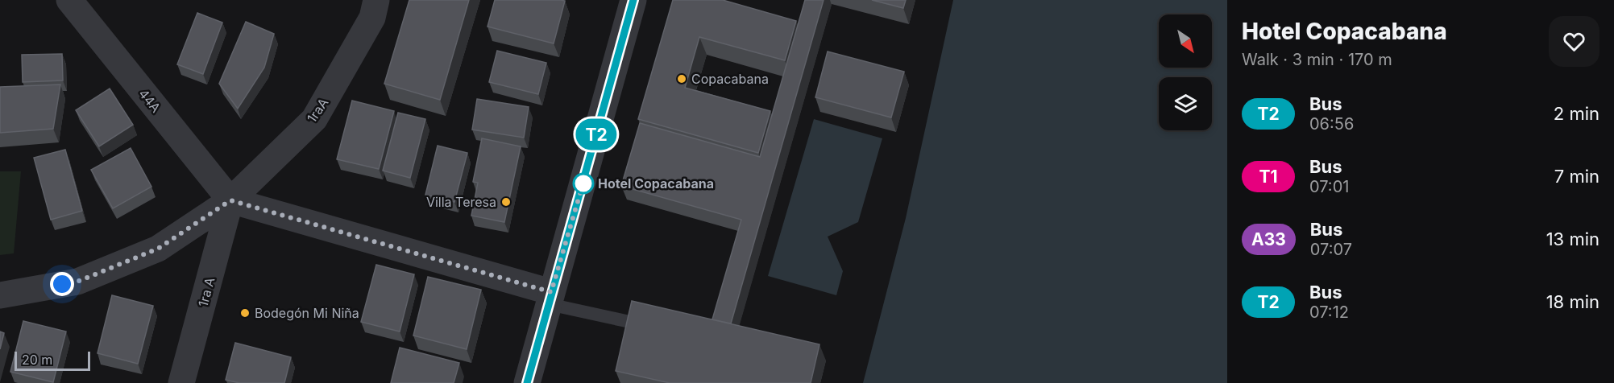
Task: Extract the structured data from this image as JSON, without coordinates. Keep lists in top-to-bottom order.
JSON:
{
  "streets": {
    "street": ["44A", "1raA", "1ra A"]
  },
  "crossings": [
    ["44A", "1raA"],
    ["44A", "1ra A"],
    ["1raA", "1ra A"]
  ],
  "places": [
    "Copacabana",
    "Hotel Copacabana",
    "Villa Teresa",
    "Bodegón Mi Niña"
  ],
  "lines": ["bus line T2"],
  "scale_bar": "20 m",
  "north": "bottom right",
  "page": {
    "on_map": "T2",
    "heading": ["Hotel Copacabana", "Walk · 3 min · 170 m"],
    "list": [
      {
        "mark": "T2",
        "name": "Bus",
        "note": "06:56",
        "value": "2 min"
      },
      {
        "mark": "T1",
        "name": "Bus",
        "note": "07:01",
        "value": "7 min"
      },
      {
        "mark": "A33",
        "name": "Bus",
        "note": "07:07",
        "value": "13 min"
      },
      {
        "mark": "T2",
        "name": "Bus",
        "note": "07:12",
        "value": "18 min"
      }
    ],
    "scale": "20 m"
  }
}
